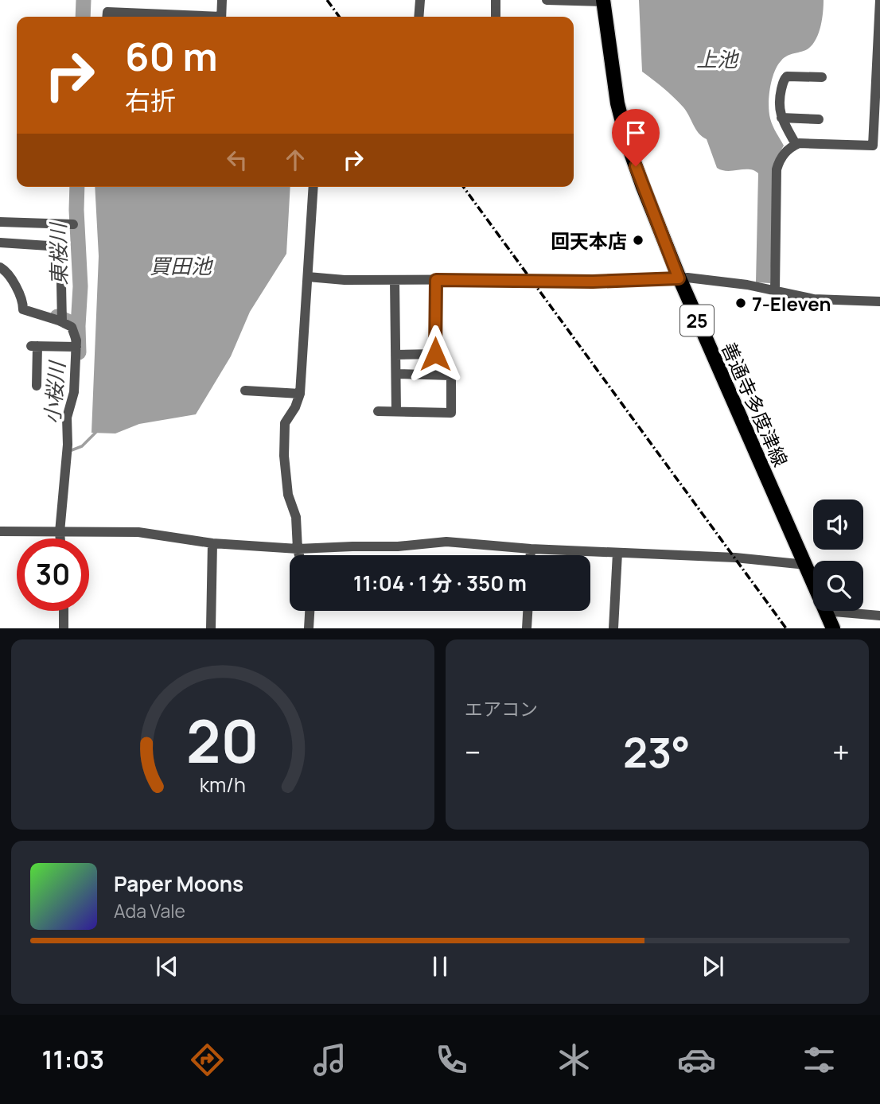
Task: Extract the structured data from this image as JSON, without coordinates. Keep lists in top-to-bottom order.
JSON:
{
  "streets": {
    "main road": ["25", "善通寺多度津線"]
  },
  "water": [
    "上池",
    "東桜川",
    "買田池",
    "小桜川"
  ],
  "places": ["回天本店", "7-Eleven"],
  "page": {
    "turn": ["60 m", "右折"],
    "limit": "30",
    "trip": "11:04 · 1 分 · 350 m",
    "tile": "エアコン",
    "heat": ["−", "23°", "+"],
    "song": ["Paper Moons", "Ada Vale"],
    "tabs": "11:03",
    "gauge": ["20", "km/h"]
  }
}
